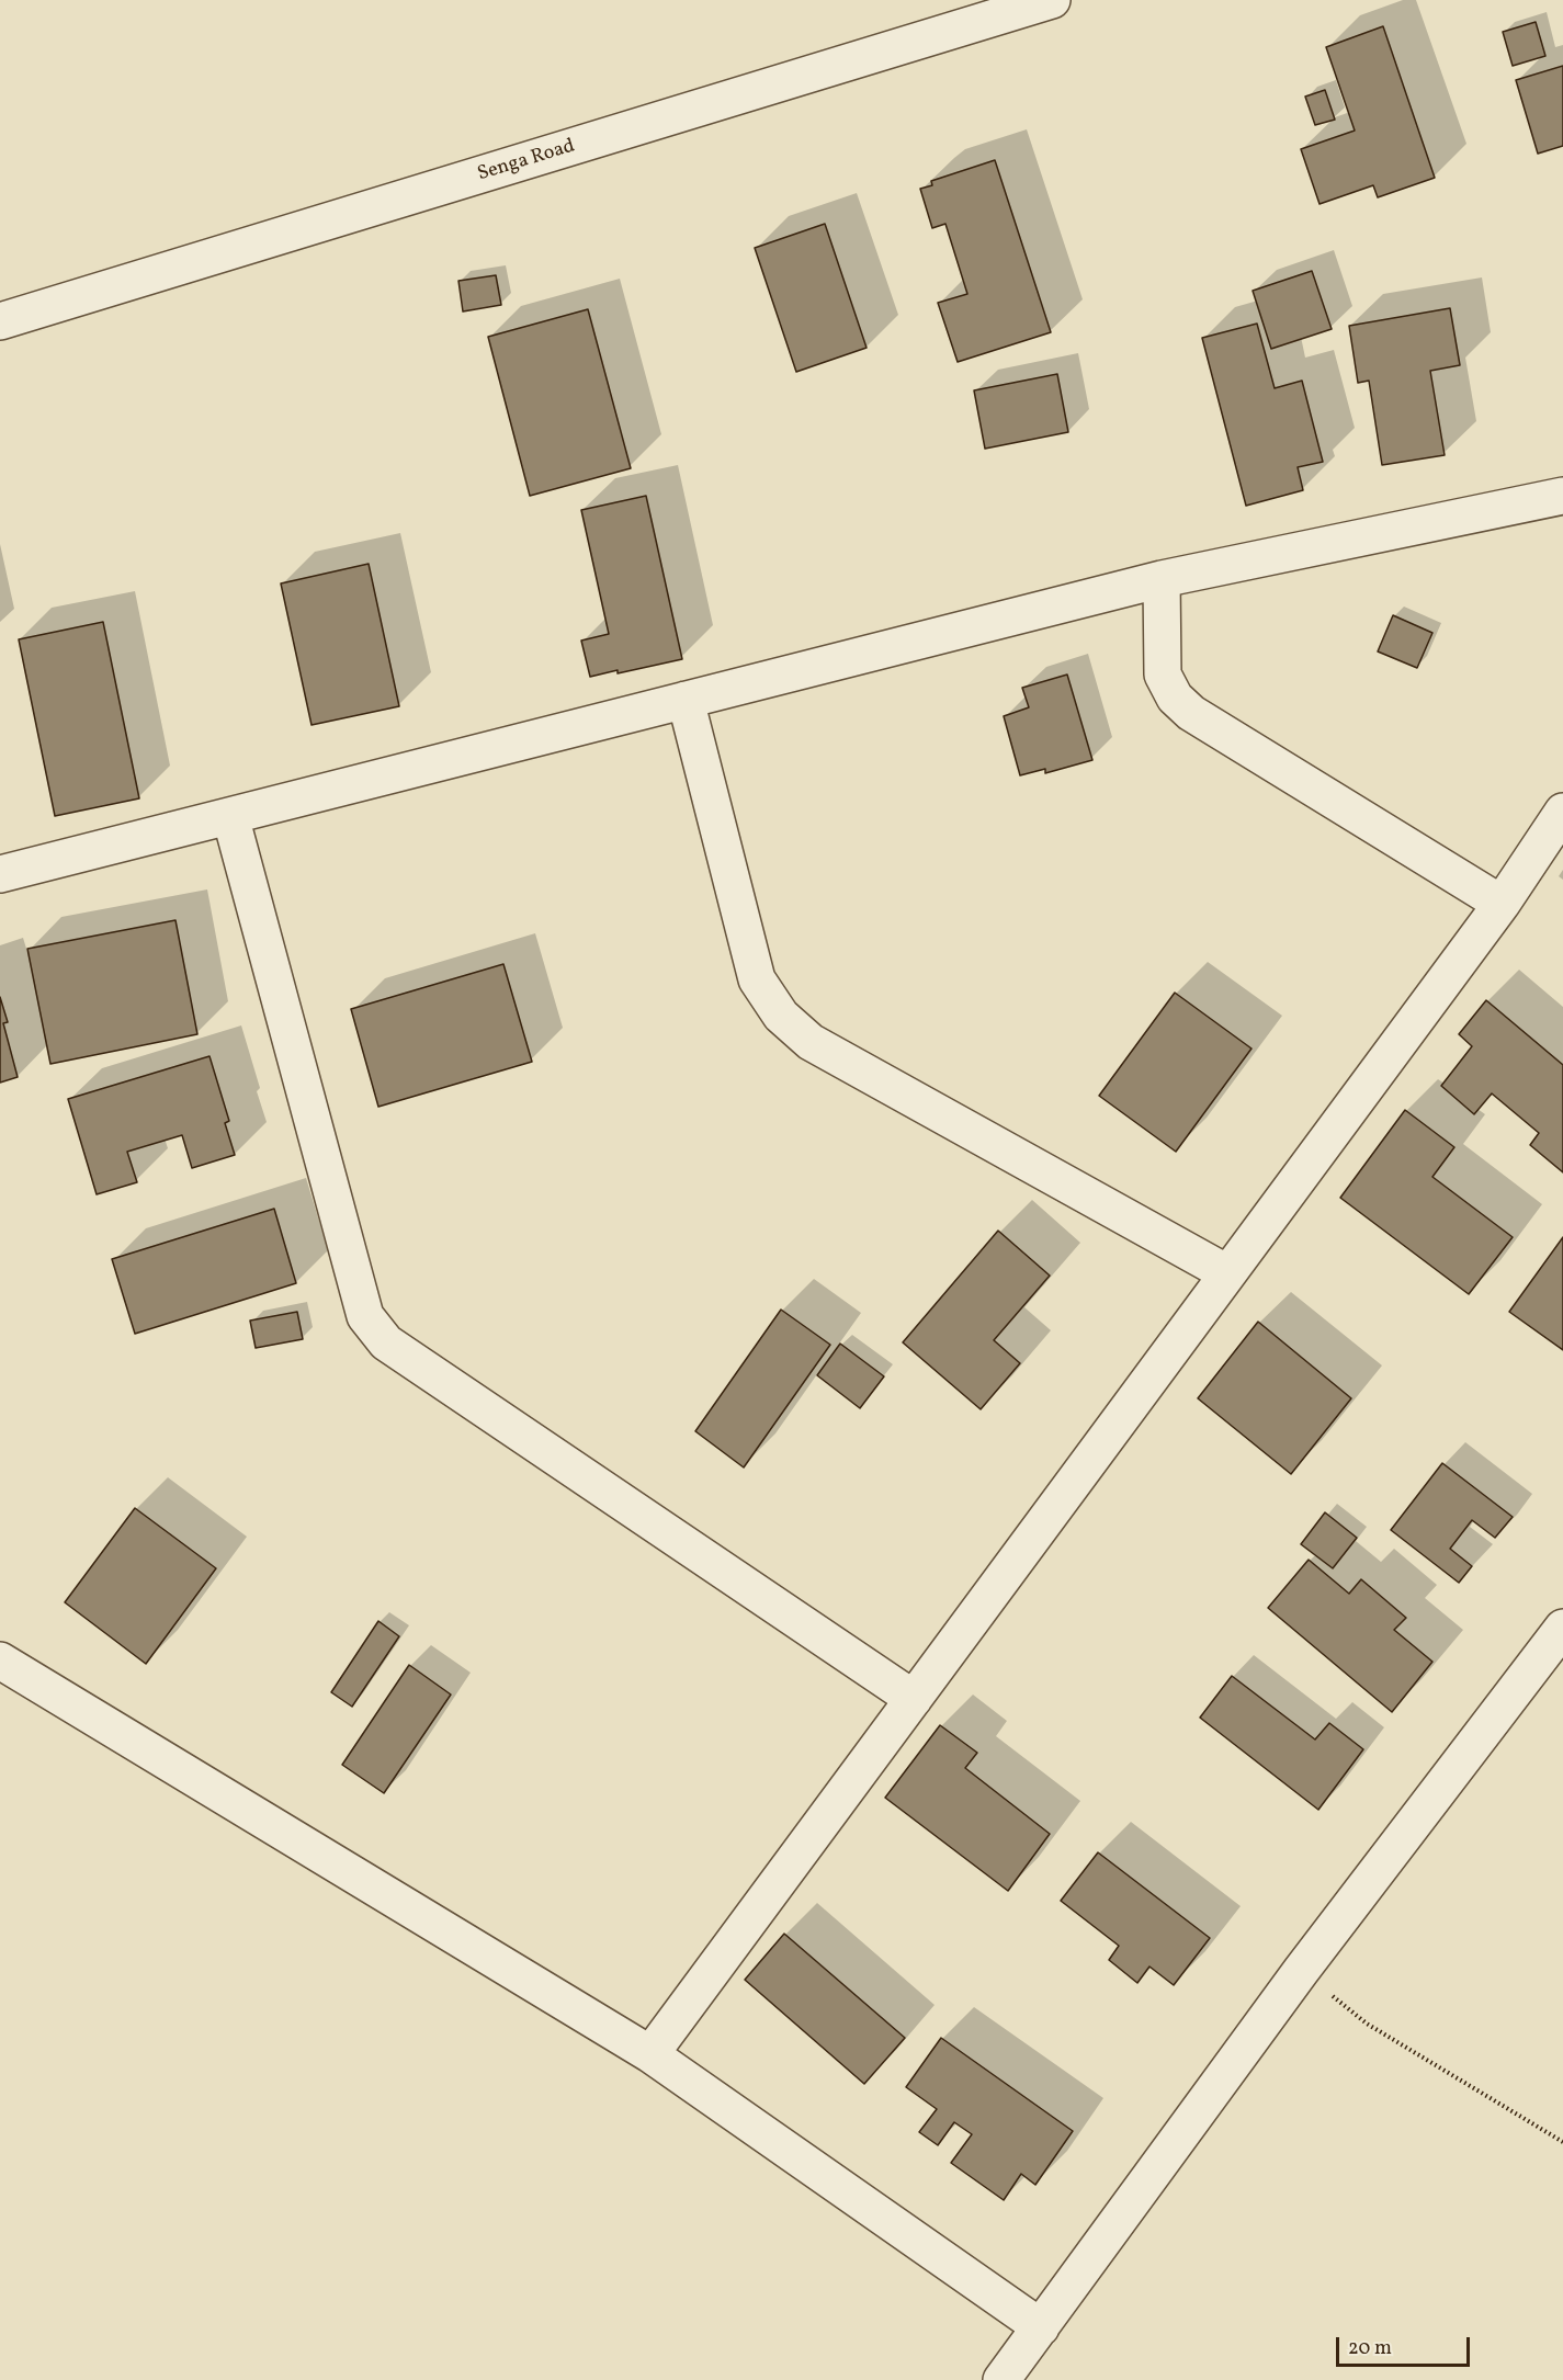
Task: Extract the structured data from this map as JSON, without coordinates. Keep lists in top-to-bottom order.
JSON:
{
  "streets": {
    "street": ["Senga Road"]
  },
  "scale_bar": "20 m"
}
